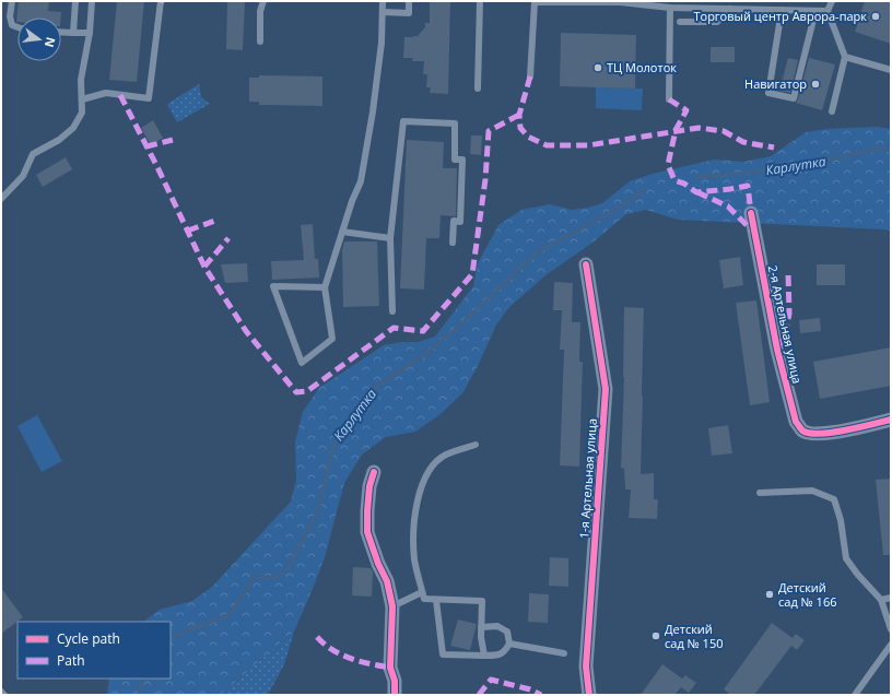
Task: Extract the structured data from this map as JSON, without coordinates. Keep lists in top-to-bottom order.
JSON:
{
  "streets": {
    "street": ["2-я Артельная улица", "1-я Артельная улица"]
  },
  "water": ["Карлутка"],
  "places": [
    "Торговый центр Аврора-парк",
    "ТЦ Молоток",
    "Навигатор",
    "Детский сад № 166",
    "Детский сад № 150"
  ],
  "legend": ["Cycle path", "Path"],
  "north": "right"
}
